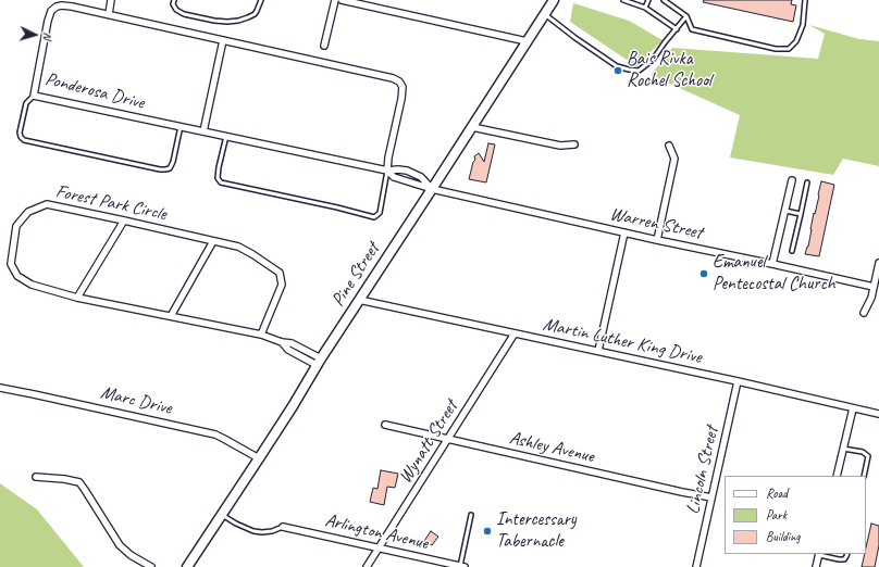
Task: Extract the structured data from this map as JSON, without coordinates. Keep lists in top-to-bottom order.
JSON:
{
  "streets": {
    "street": [
      "Ponderosa Drive",
      "Forest Park Circle",
      "Warren Street",
      "Pine Street",
      "Martin Luther King Drive",
      "Marc Drive",
      "Wynatt Street",
      "Ashley Avenue",
      "Lincoln Street",
      "Arlington Avenue"
    ]
  },
  "crossings": [
    ["Ponderosa Drive", "Warren Street"],
    ["Ponderosa Drive", "Pine Street"],
    ["Forest Park Circle", "Pine Street"],
    ["Warren Street", "Pine Street"],
    ["Pine Street", "Martin Luther King Drive"],
    ["Pine Street", "Marc Drive"],
    ["Martin Luther King Drive", "Wynatt Street"],
    ["Martin Luther King Drive", "Lincoln Street"],
    ["Wynatt Street", "Ashley Avenue"],
    ["Wynatt Street", "Arlington Avenue"],
    ["Ashley Avenue", "Lincoln Street"]
  ],
  "places": ["Bais Rivka Rochel School", "Emanuel Pentecostal Church", "Intercessary Tabernacle"],
  "legend": ["Road", "Park", "Building"],
  "north": "right"
}
